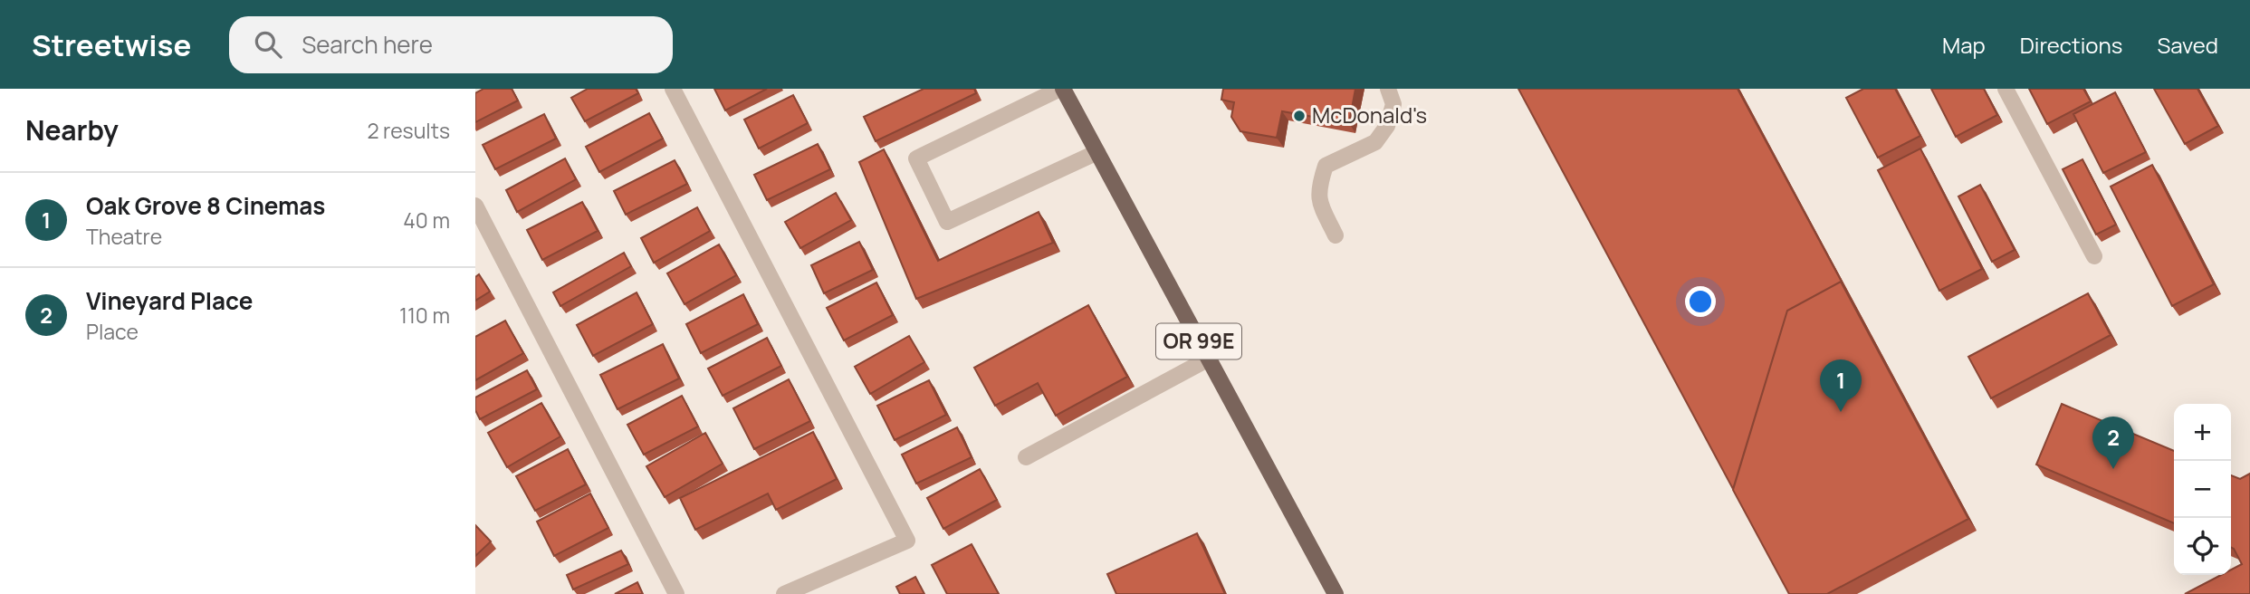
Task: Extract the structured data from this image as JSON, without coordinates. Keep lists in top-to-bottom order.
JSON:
{
  "streets": {
    "main road": ["OR 99E"]
  },
  "places": ["McDonald's"],
  "page": {
    "header": "Streetwise",
    "search": "Search here",
    "nav": ["Map", "Directions", "Saved"],
    "heading": ["Nearby", "2 results"],
    "list": [
      {
        "mark": "1",
        "name": "Oak Grove 8 Cinemas",
        "note": "Theatre",
        "value": "40 m"
      },
      {
        "mark": "2",
        "name": "Vineyard Place",
        "note": "Place",
        "value": "110 m"
      }
    ],
    "pins": ["1", "2"],
    "map_buttons": ["+", "−"]
  }
}
